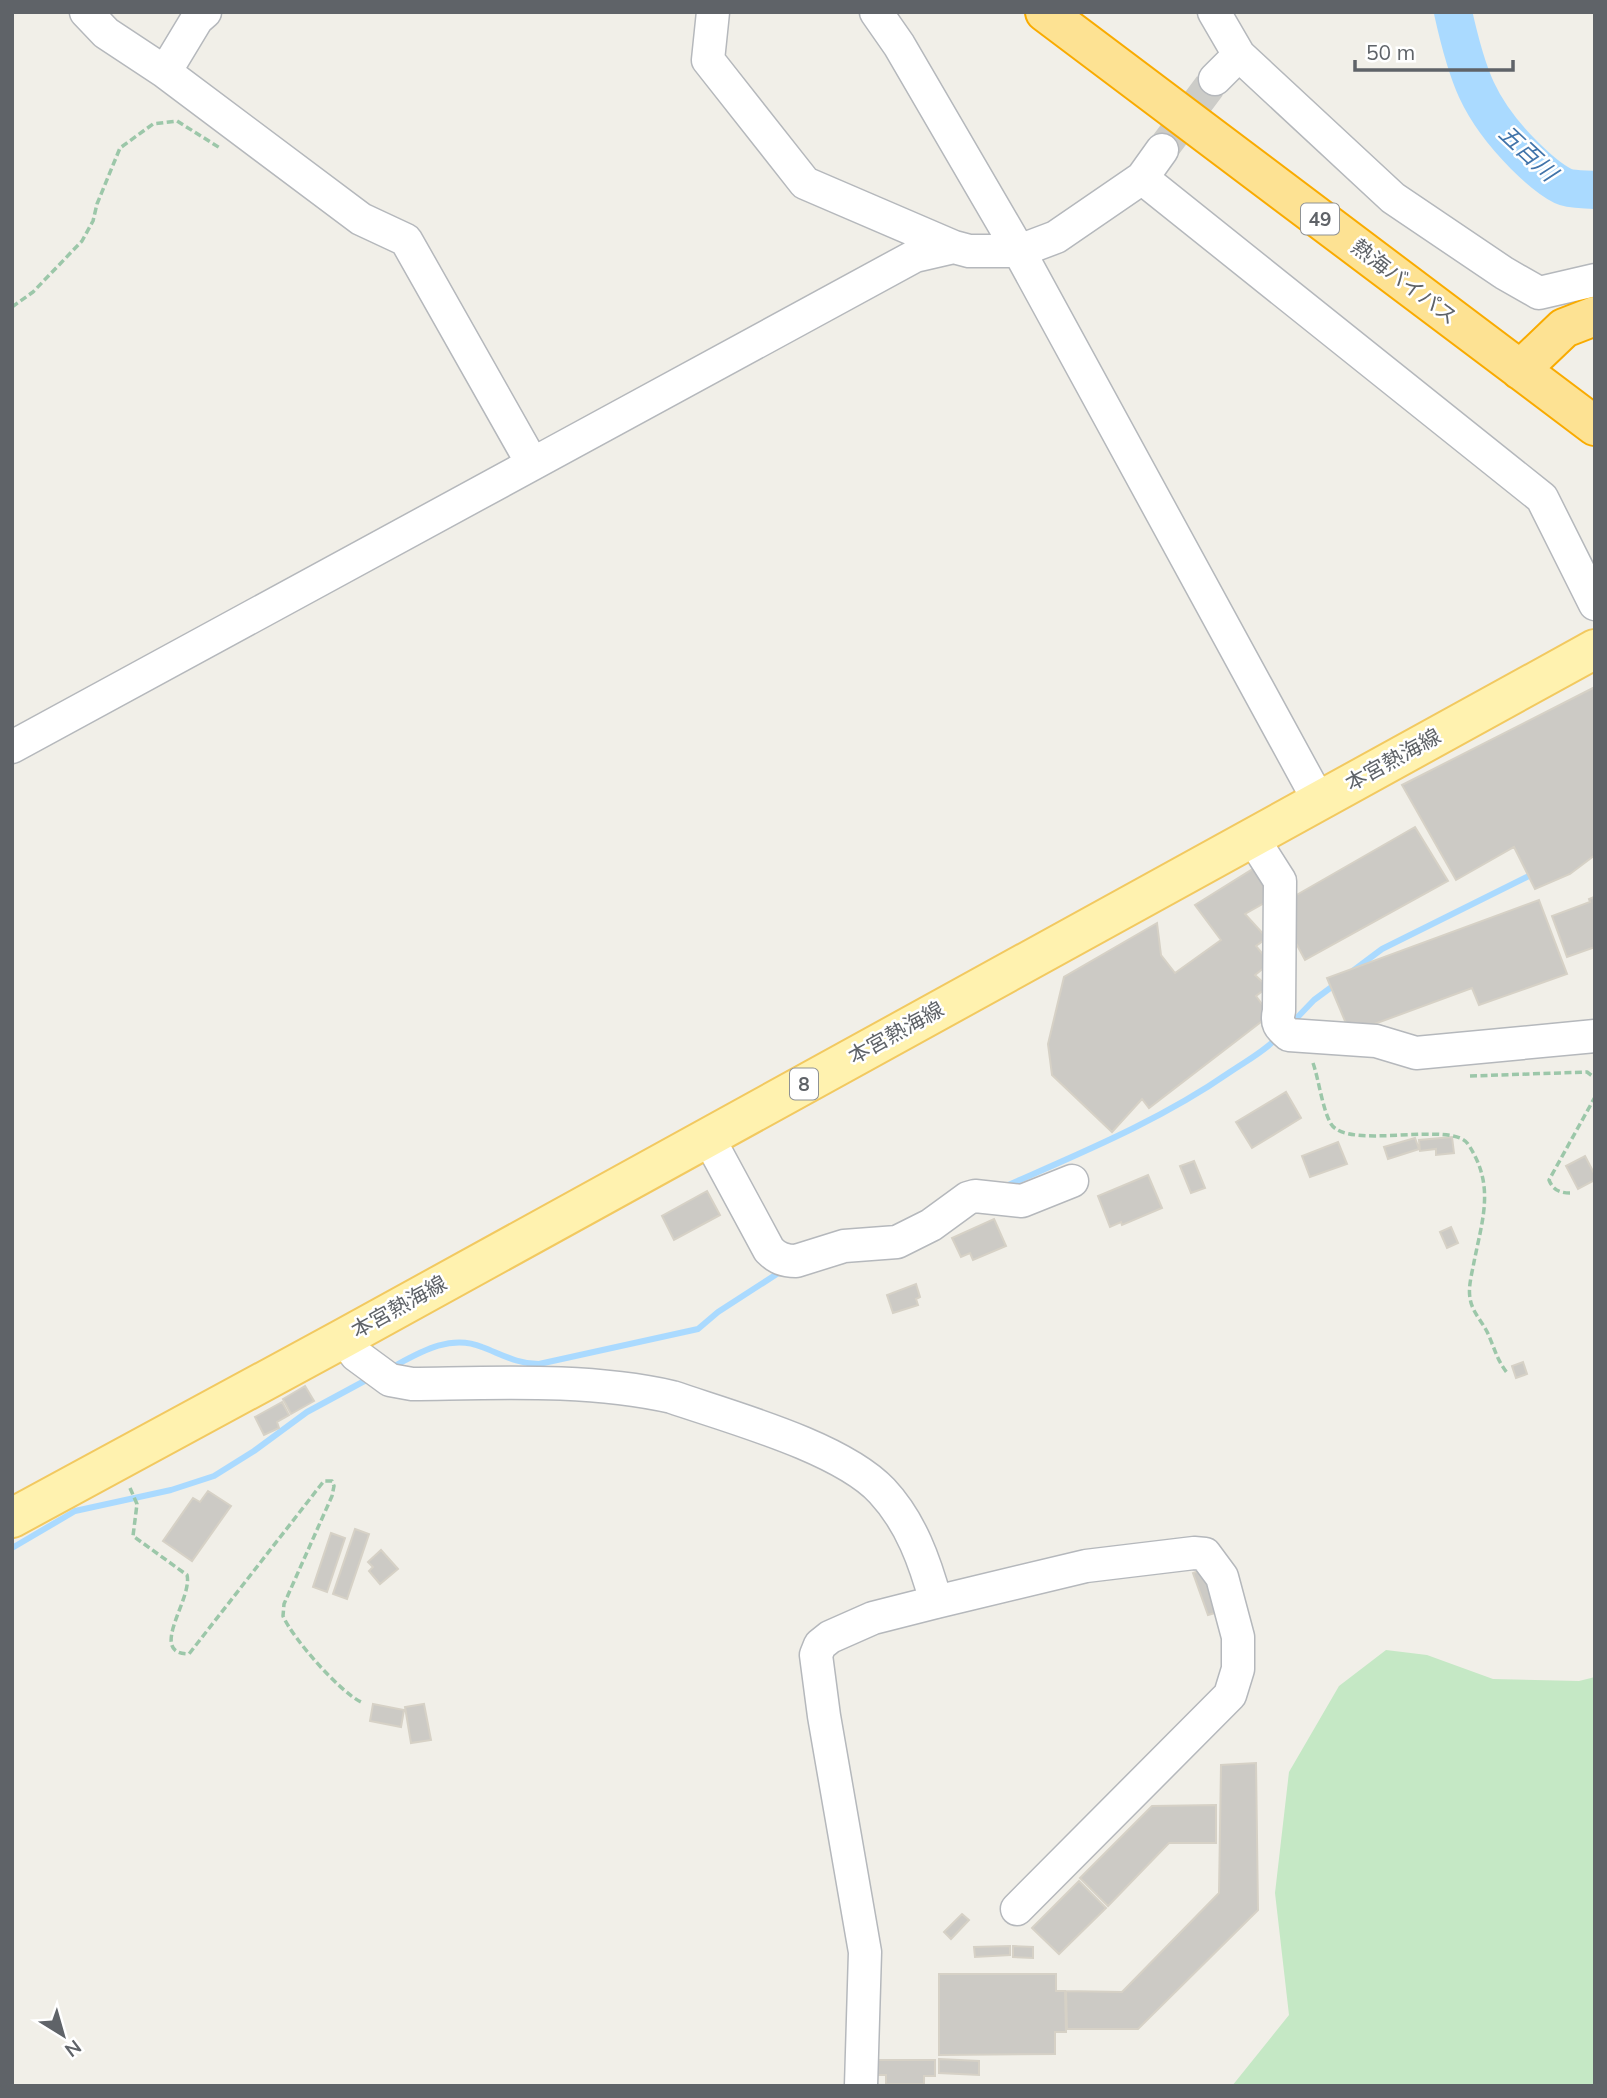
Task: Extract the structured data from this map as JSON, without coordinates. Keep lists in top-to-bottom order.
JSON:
{
  "streets": {
    "highway": ["49", "熱海バイパス"],
    "main road": ["本宮熱海線", "8"]
  },
  "water": ["五百川"],
  "scale_bar": "50 m",
  "north": "bottom right"
}
